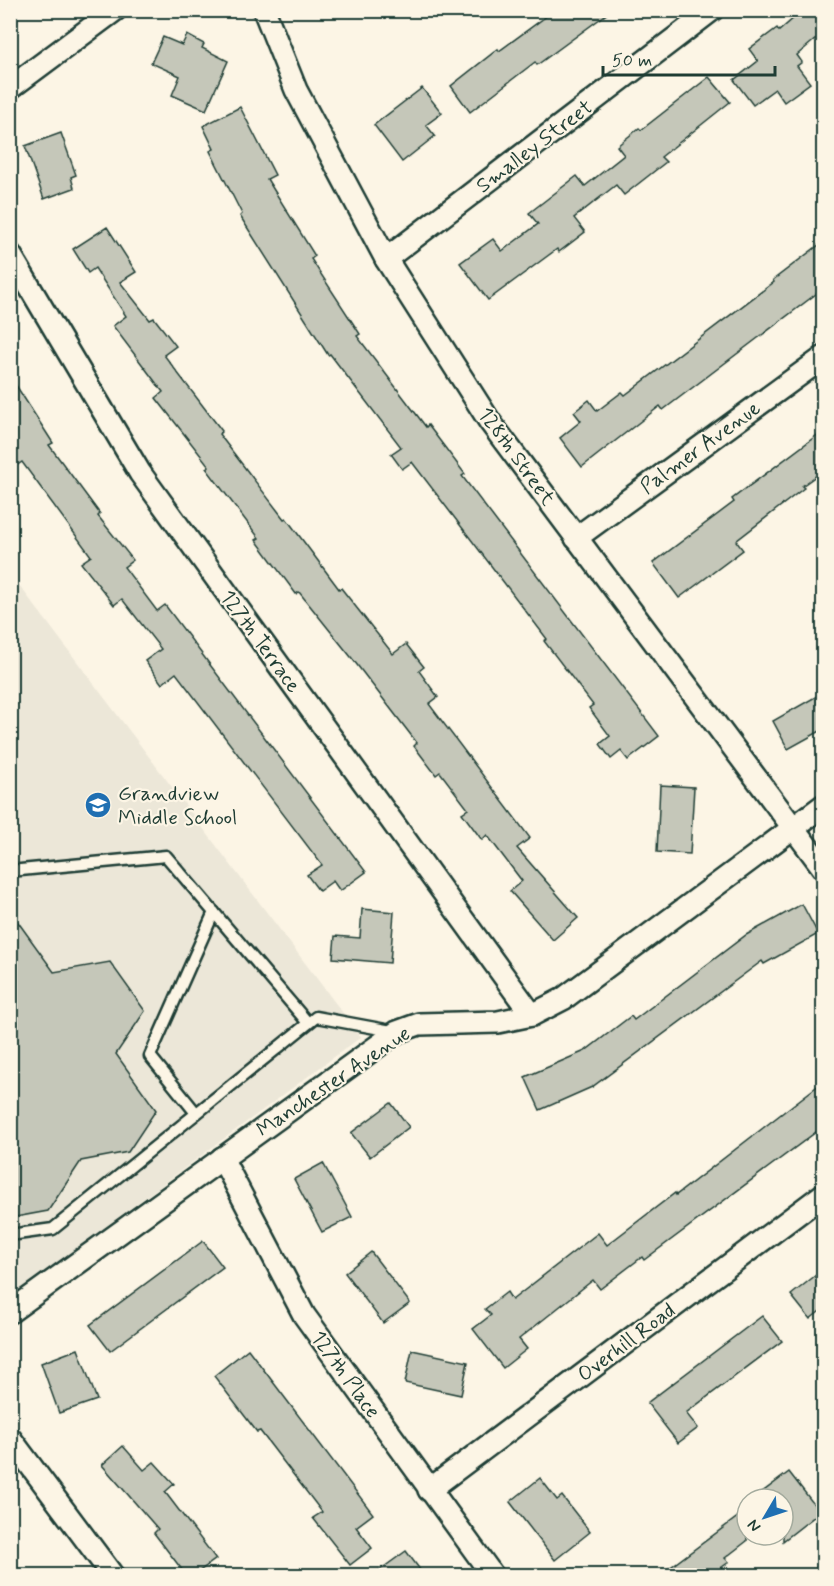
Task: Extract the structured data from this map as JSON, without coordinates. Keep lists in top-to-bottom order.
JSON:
{
  "streets": {
    "street": [
      "Smalley Street",
      "Palmer Avenue",
      "128th Street",
      "127th Terrace",
      "Manchester Avenue",
      "Overhill Road",
      "127th Place"
    ]
  },
  "crossings": [
    ["Smalley Street", "128th Street"],
    ["Palmer Avenue", "128th Street"],
    ["128th Street", "Manchester Avenue"],
    ["127th Terrace", "Manchester Avenue"],
    ["Manchester Avenue", "127th Place"],
    ["Overhill Road", "127th Place"]
  ],
  "places": {
    "school or university": ["Grandview Middle School"]
  },
  "scale_bar": "50 m",
  "north": "bottom left"
}
